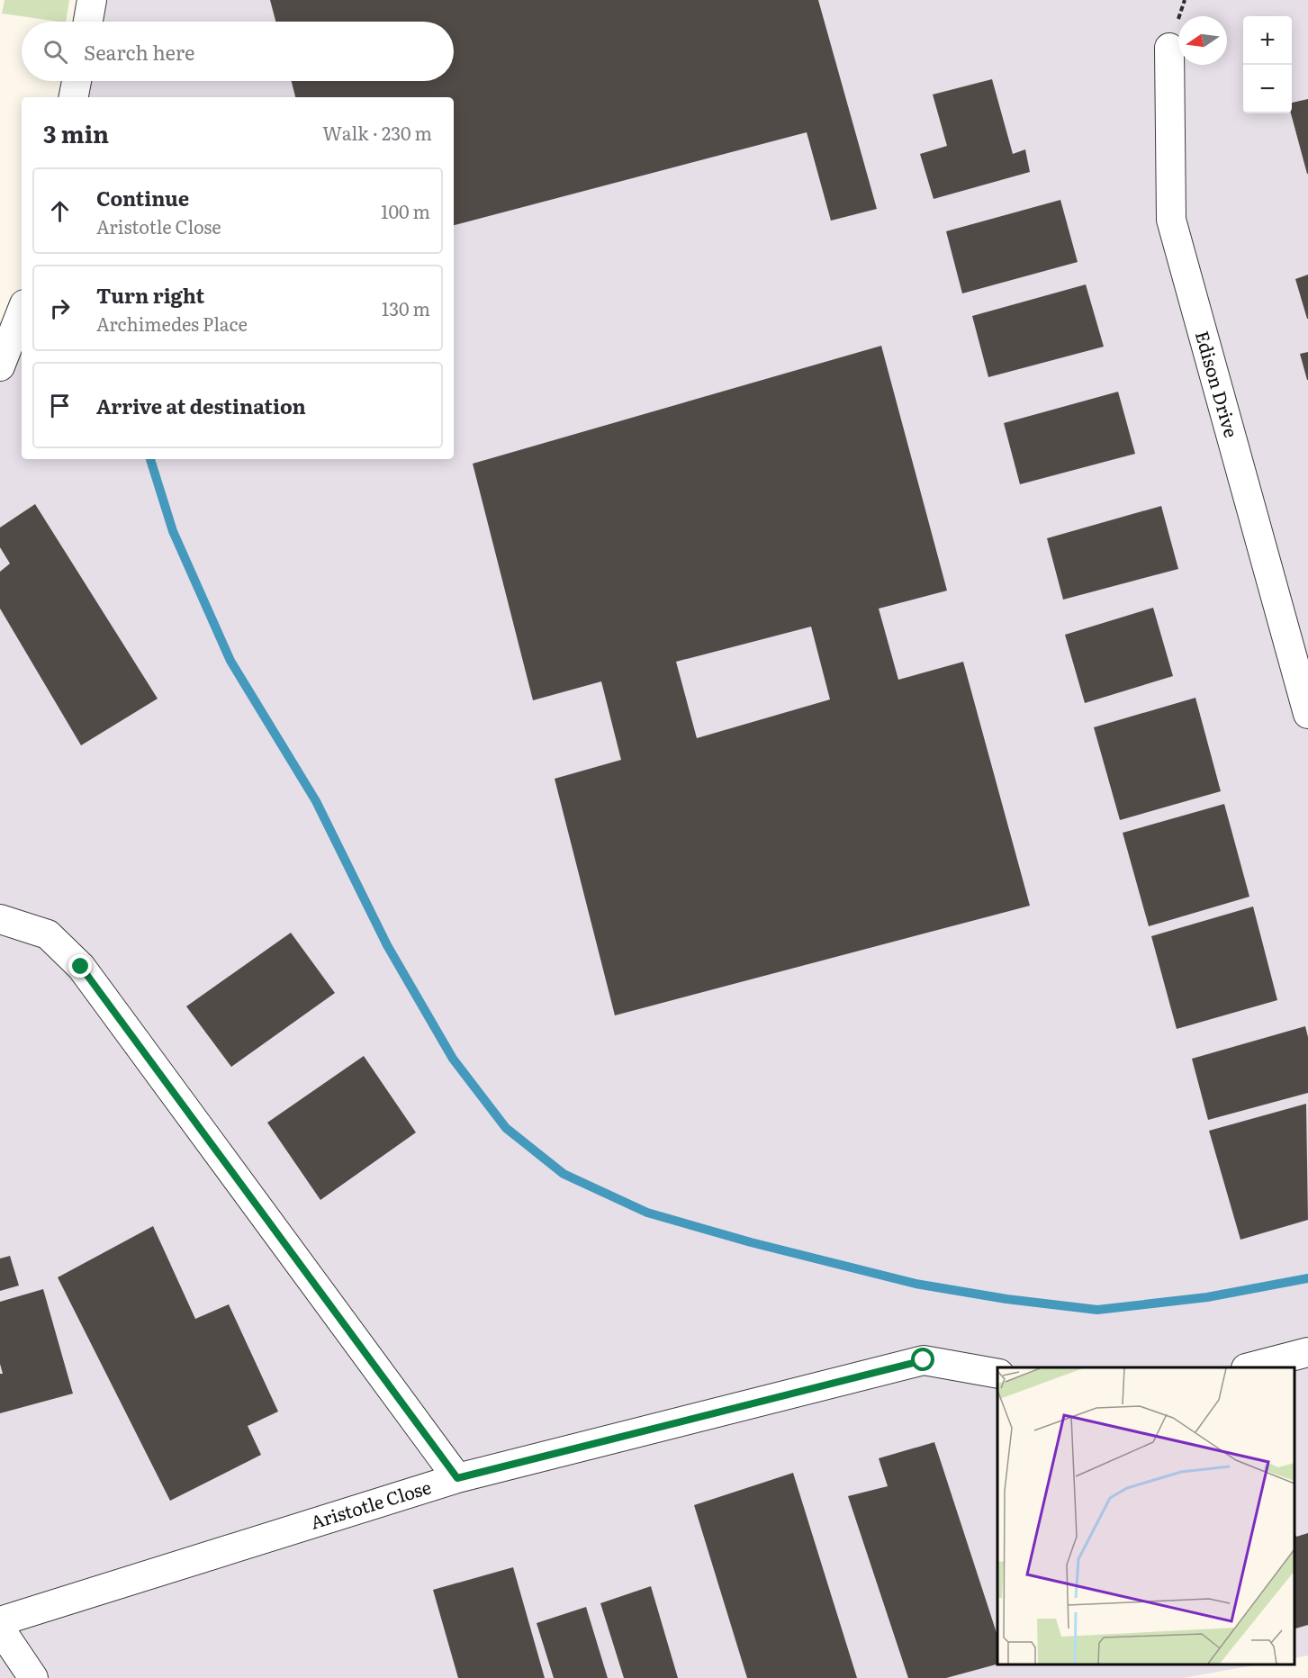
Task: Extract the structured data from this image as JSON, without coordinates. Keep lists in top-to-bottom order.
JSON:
{
  "streets": {
    "street": ["Edison Drive", "Aristotle Close"]
  },
  "north": "left",
  "page": {
    "map_buttons": ["+", "−"],
    "search": "Search here",
    "heading": ["3 min", "Walk · 230 m"],
    "list": [
      ["Continue", "Aristotle Close", "100 m"],
      ["Turn right", "Archimedes Place", "130 m"],
      "Arrive at destination"
    ]
  }
}
